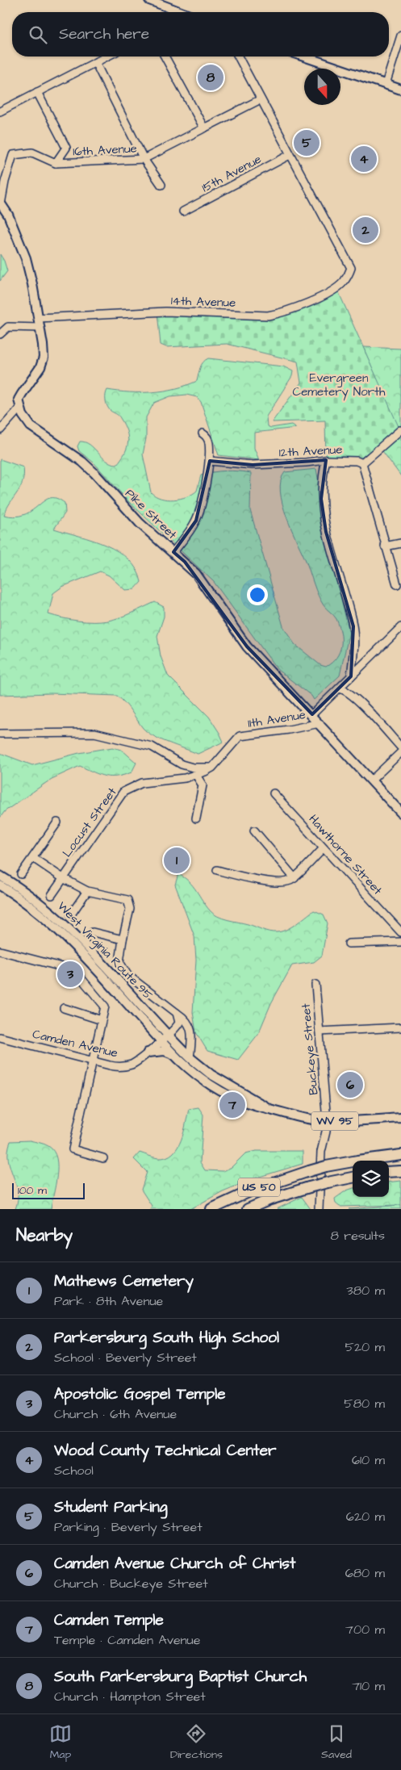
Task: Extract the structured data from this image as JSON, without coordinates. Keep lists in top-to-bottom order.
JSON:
{
  "streets": {
    "highway": ["US 50"],
    "main road": ["Pike Street", "West Virginia Route 95", "WV 95"],
    "street": [
      "16th Avenue",
      "15th Avenue",
      "14th Avenue",
      "12th Avenue",
      "11th Avenue",
      "Locust Street",
      "Hawthorne Street",
      "Camden Avenue",
      "Buckeye Street"
    ]
  },
  "crossings": [
    ["15th Avenue", "14th Avenue"],
    ["Pike Street", "11th Avenue"],
    ["11th Avenue", "Locust Street"],
    ["West Virginia Route 95", "Camden Avenue"],
    ["West Virginia Route 95", "WV 95"],
    ["Camden Avenue", "WV 95"],
    ["Buckeye Street", "WV 95"]
  ],
  "parks": ["Evergreen Cemetery North"],
  "scale_bar": "100 m",
  "north": "bottom",
  "page": {
    "search": "Search here",
    "pins": [
      "8",
      "5",
      "4",
      "2",
      "1",
      "3",
      "6",
      "7"
    ],
    "scale": "100 m",
    "heading": ["Nearby", "8 results"],
    "list": [
      {
        "mark": "1",
        "name": "Mathews Cemetery",
        "note": "Park · 8th Avenue",
        "value": "380 m"
      },
      {
        "mark": "2",
        "name": "Parkersburg South High School",
        "note": "School · Beverly Street",
        "value": "520 m"
      },
      {
        "mark": "3",
        "name": "Apostolic Gospel Temple",
        "note": "Church · 6th Avenue",
        "value": "580 m"
      },
      {
        "mark": "4",
        "name": "Wood County Technical Center",
        "note": "School",
        "value": "610 m"
      },
      {
        "mark": "5",
        "name": "Student Parking",
        "note": "Parking · Beverly Street",
        "value": "620 m"
      },
      {
        "mark": "6",
        "name": "Camden Avenue Church of Christ",
        "note": "Church · Buckeye Street",
        "value": "680 m"
      },
      {
        "mark": "7",
        "name": "Camden Temple",
        "note": "Temple · Camden Avenue",
        "value": "700 m"
      },
      {
        "mark": "8",
        "name": "South Parkersburg Baptist Church",
        "note": "Church · Hampton Street",
        "value": "710 m"
      }
    ],
    "nav": ["Map", "Directions", "Saved"]
  }
}
